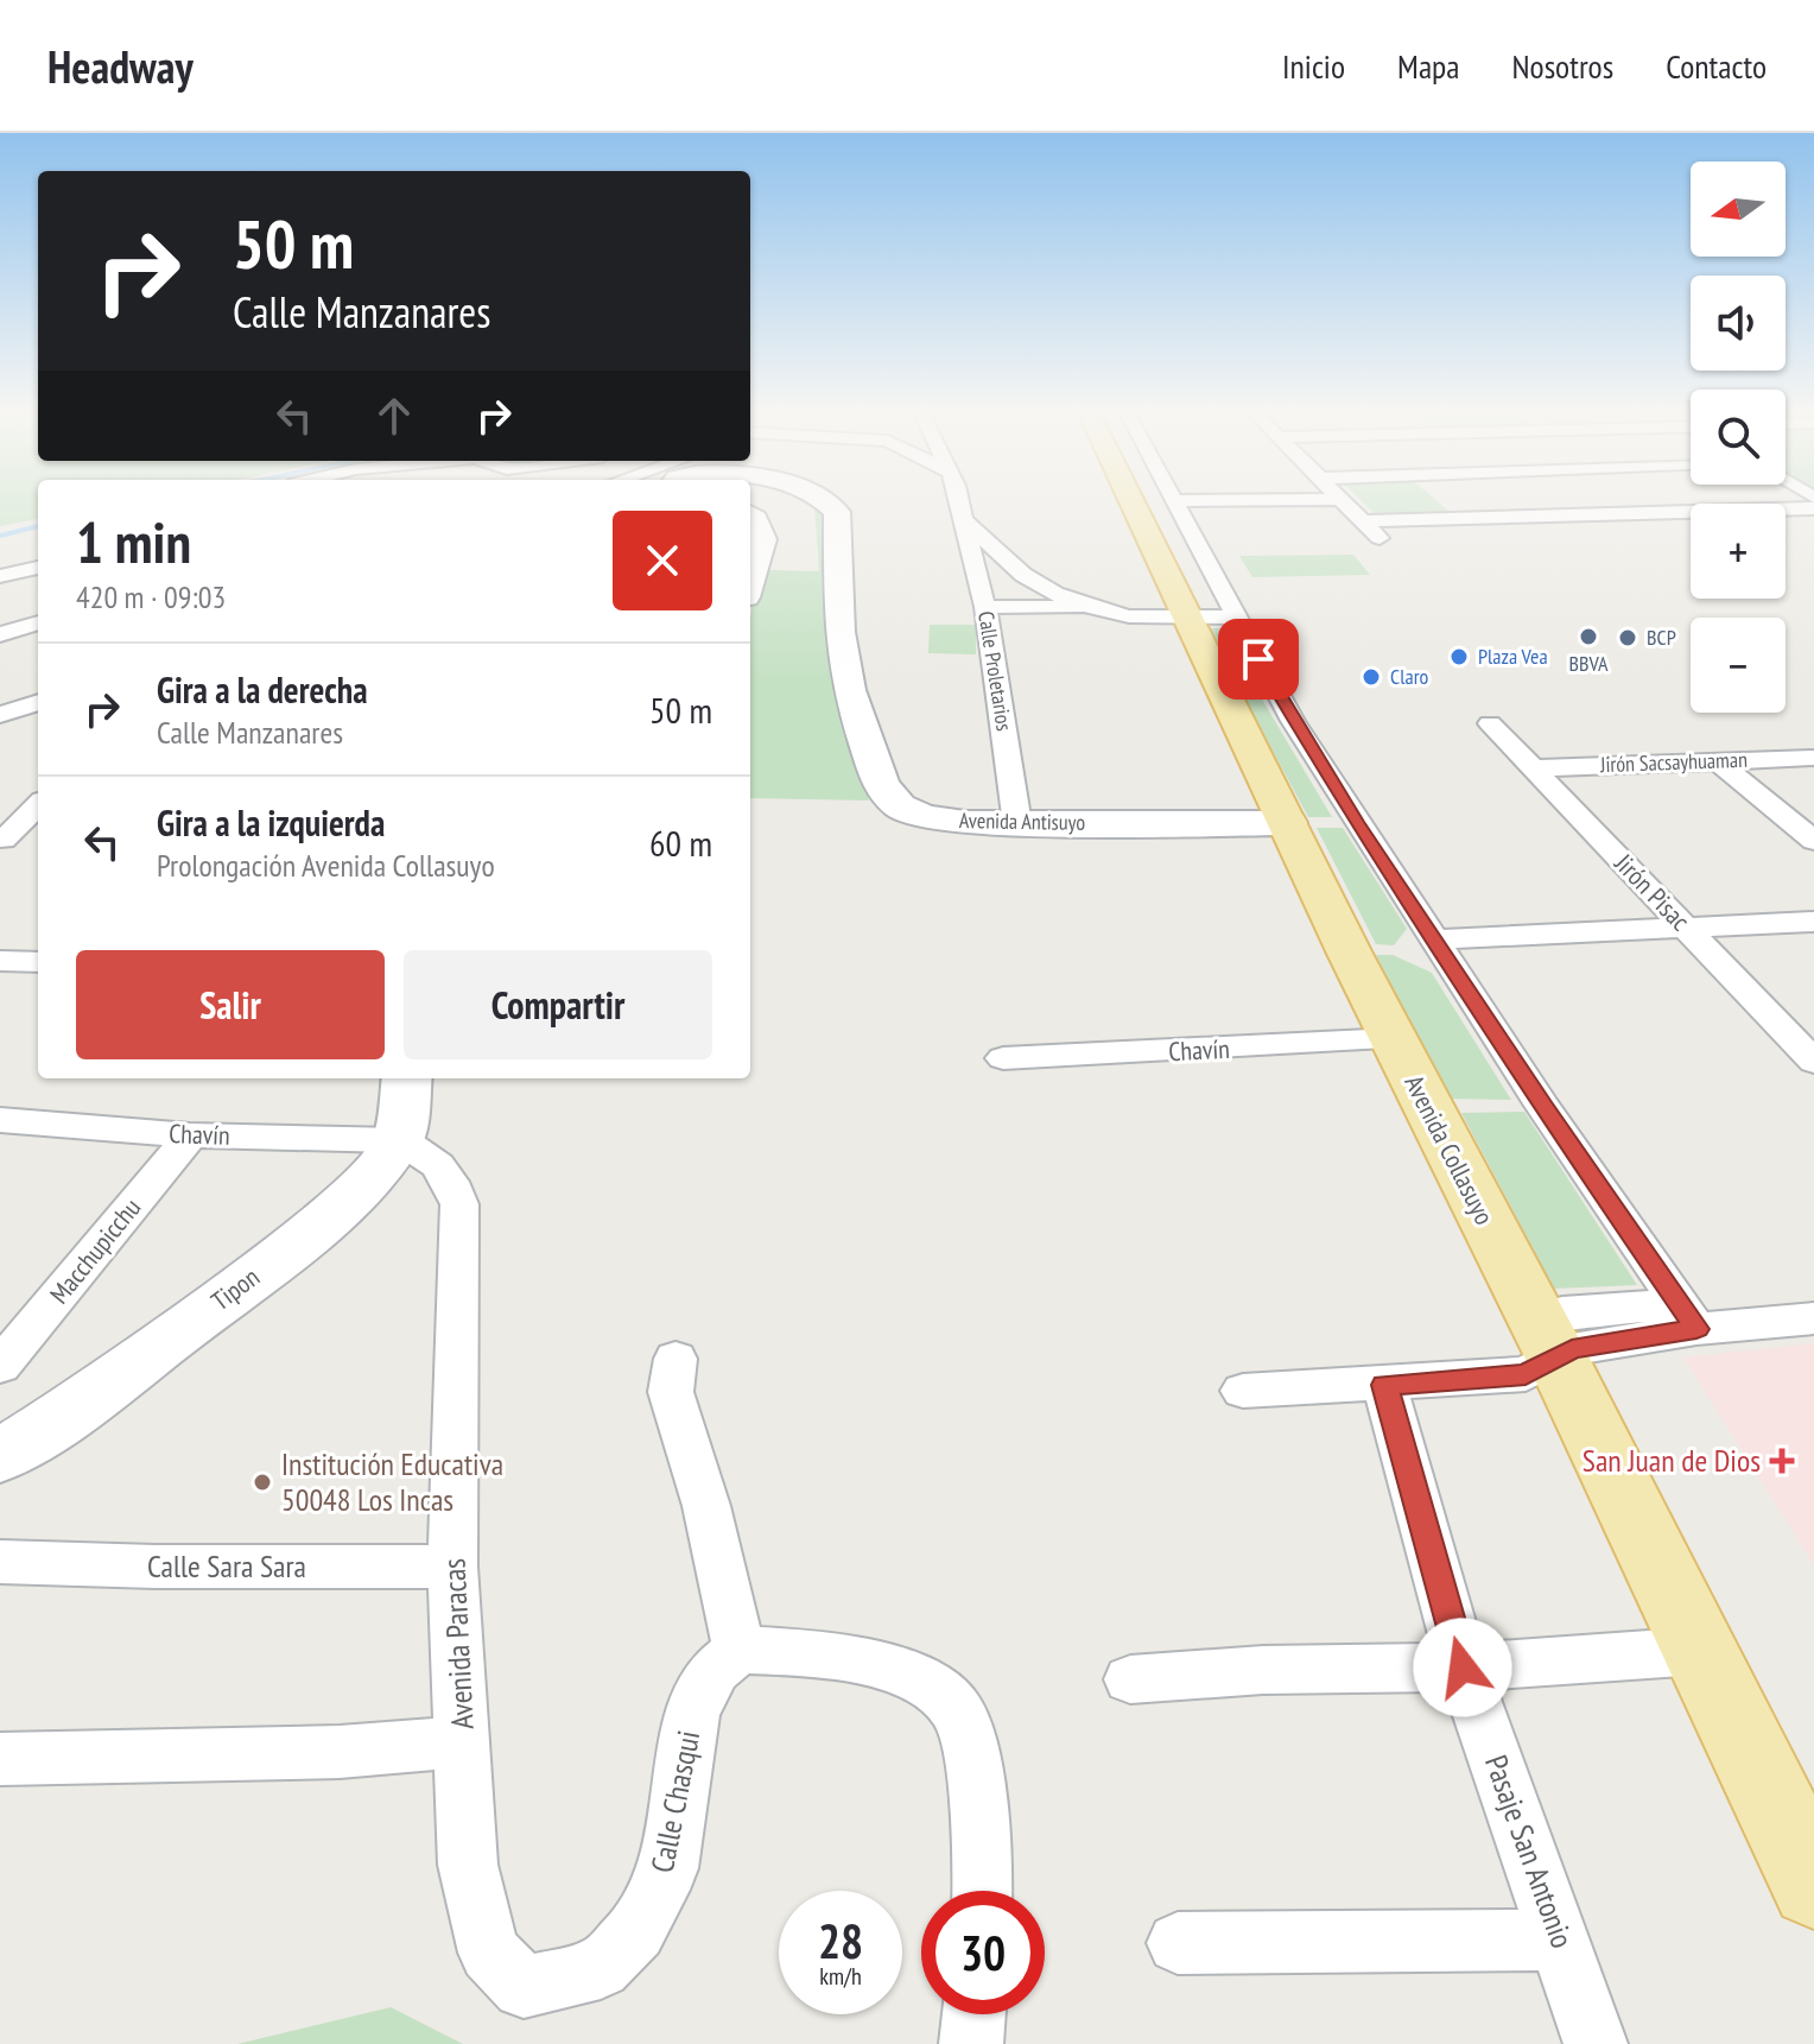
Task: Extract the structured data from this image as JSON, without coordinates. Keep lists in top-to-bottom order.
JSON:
{
  "streets": {
    "main road": ["Avenida Collasuyo"],
    "street": [
      "Calle Proletarios",
      "Jirón Sacsayhuaman",
      "Avenida Antisuyo",
      "Jirón Pisac",
      "Chavín",
      "Macchupicchu",
      "Tipon",
      "Calle Sara Sara",
      "Avenida Paracas",
      "Calle Chasqui",
      "Pasaje San Antonio"
    ]
  },
  "crossings": [
    ["Calle Proletarios", "Avenida Antisuyo"],
    ["Jirón Sacsayhuaman", "Jirón Pisac"],
    ["Avenida Antisuyo", "Avenida Collasuyo"],
    ["Chavín", "Avenida Collasuyo"],
    ["Chavín", "Macchupicchu"],
    ["Chavín", "Tipon"],
    ["Chavín", "Avenida Paracas"],
    ["Tipon", "Avenida Paracas"],
    ["Calle Sara Sara", "Avenida Paracas"],
    ["Avenida Paracas", "Calle Chasqui"]
  ],
  "places": {
    "other": [
      "BBVA",
      "BCP",
      "Plaza Vea",
      "Claro",
      "Institución Educativa 50048 Los Incas"
    ],
    "health": ["San Juan de Dios"]
  },
  "north": "left",
  "page": {
    "header": "Headway",
    "nav": [
      "Inicio",
      "Mapa",
      "Nosotros",
      "Contacto"
    ],
    "map_buttons": ["+", "−"],
    "turn": ["50 m", "Calle Manzanares"],
    "heading": ["1 min", "420 m · 09:03"],
    "list": [
      {
        "name": "Gira a la derecha",
        "note": "Calle Manzanares",
        "value": "50 m"
      },
      {
        "name": "Gira a la izquierda",
        "note": "Prolongación Avenida Collasuyo",
        "value": "60 m"
      }
    ],
    "buttons": ["Salir", "Compartir"],
    "speed": "28 km/h",
    "limit": "30"
  }
}
